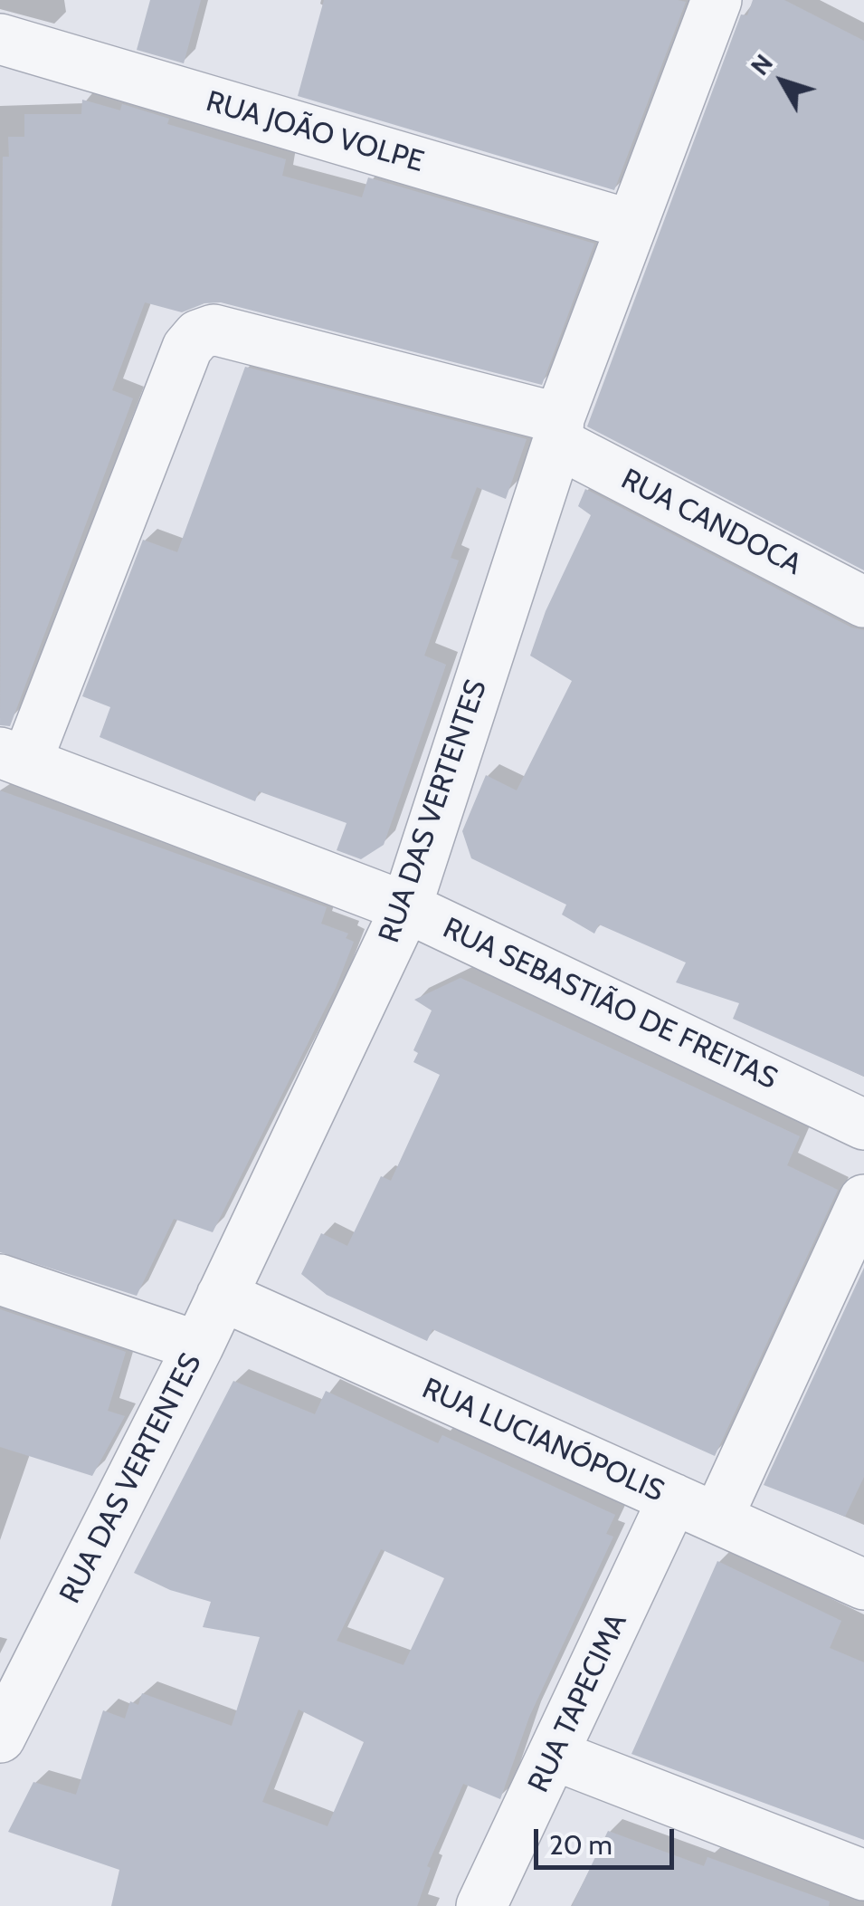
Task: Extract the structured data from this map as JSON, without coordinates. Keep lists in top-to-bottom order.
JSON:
{
  "streets": {
    "street": [
      "RUA JOÃO VOLPE",
      "RUA CANDOCA",
      "RUA DAS VERTENTES",
      "RUA SEBASTIÃO DE FREITAS",
      "RUA LUCIANÓPOLIS",
      "RUA TAPECIMA"
    ]
  },
  "crossings": [
    ["RUA JOÃO VOLPE", "RUA DAS VERTENTES"],
    ["RUA CANDOCA", "RUA DAS VERTENTES"],
    ["RUA CANDOCA", "RUA SEBASTIÃO DE FREITAS"],
    ["RUA DAS VERTENTES", "RUA SEBASTIÃO DE FREITAS"],
    ["RUA DAS VERTENTES", "RUA LUCIANÓPOLIS"],
    ["RUA LUCIANÓPOLIS", "RUA TAPECIMA"]
  ],
  "scale_bar": "20 m",
  "north": "top left"
}
